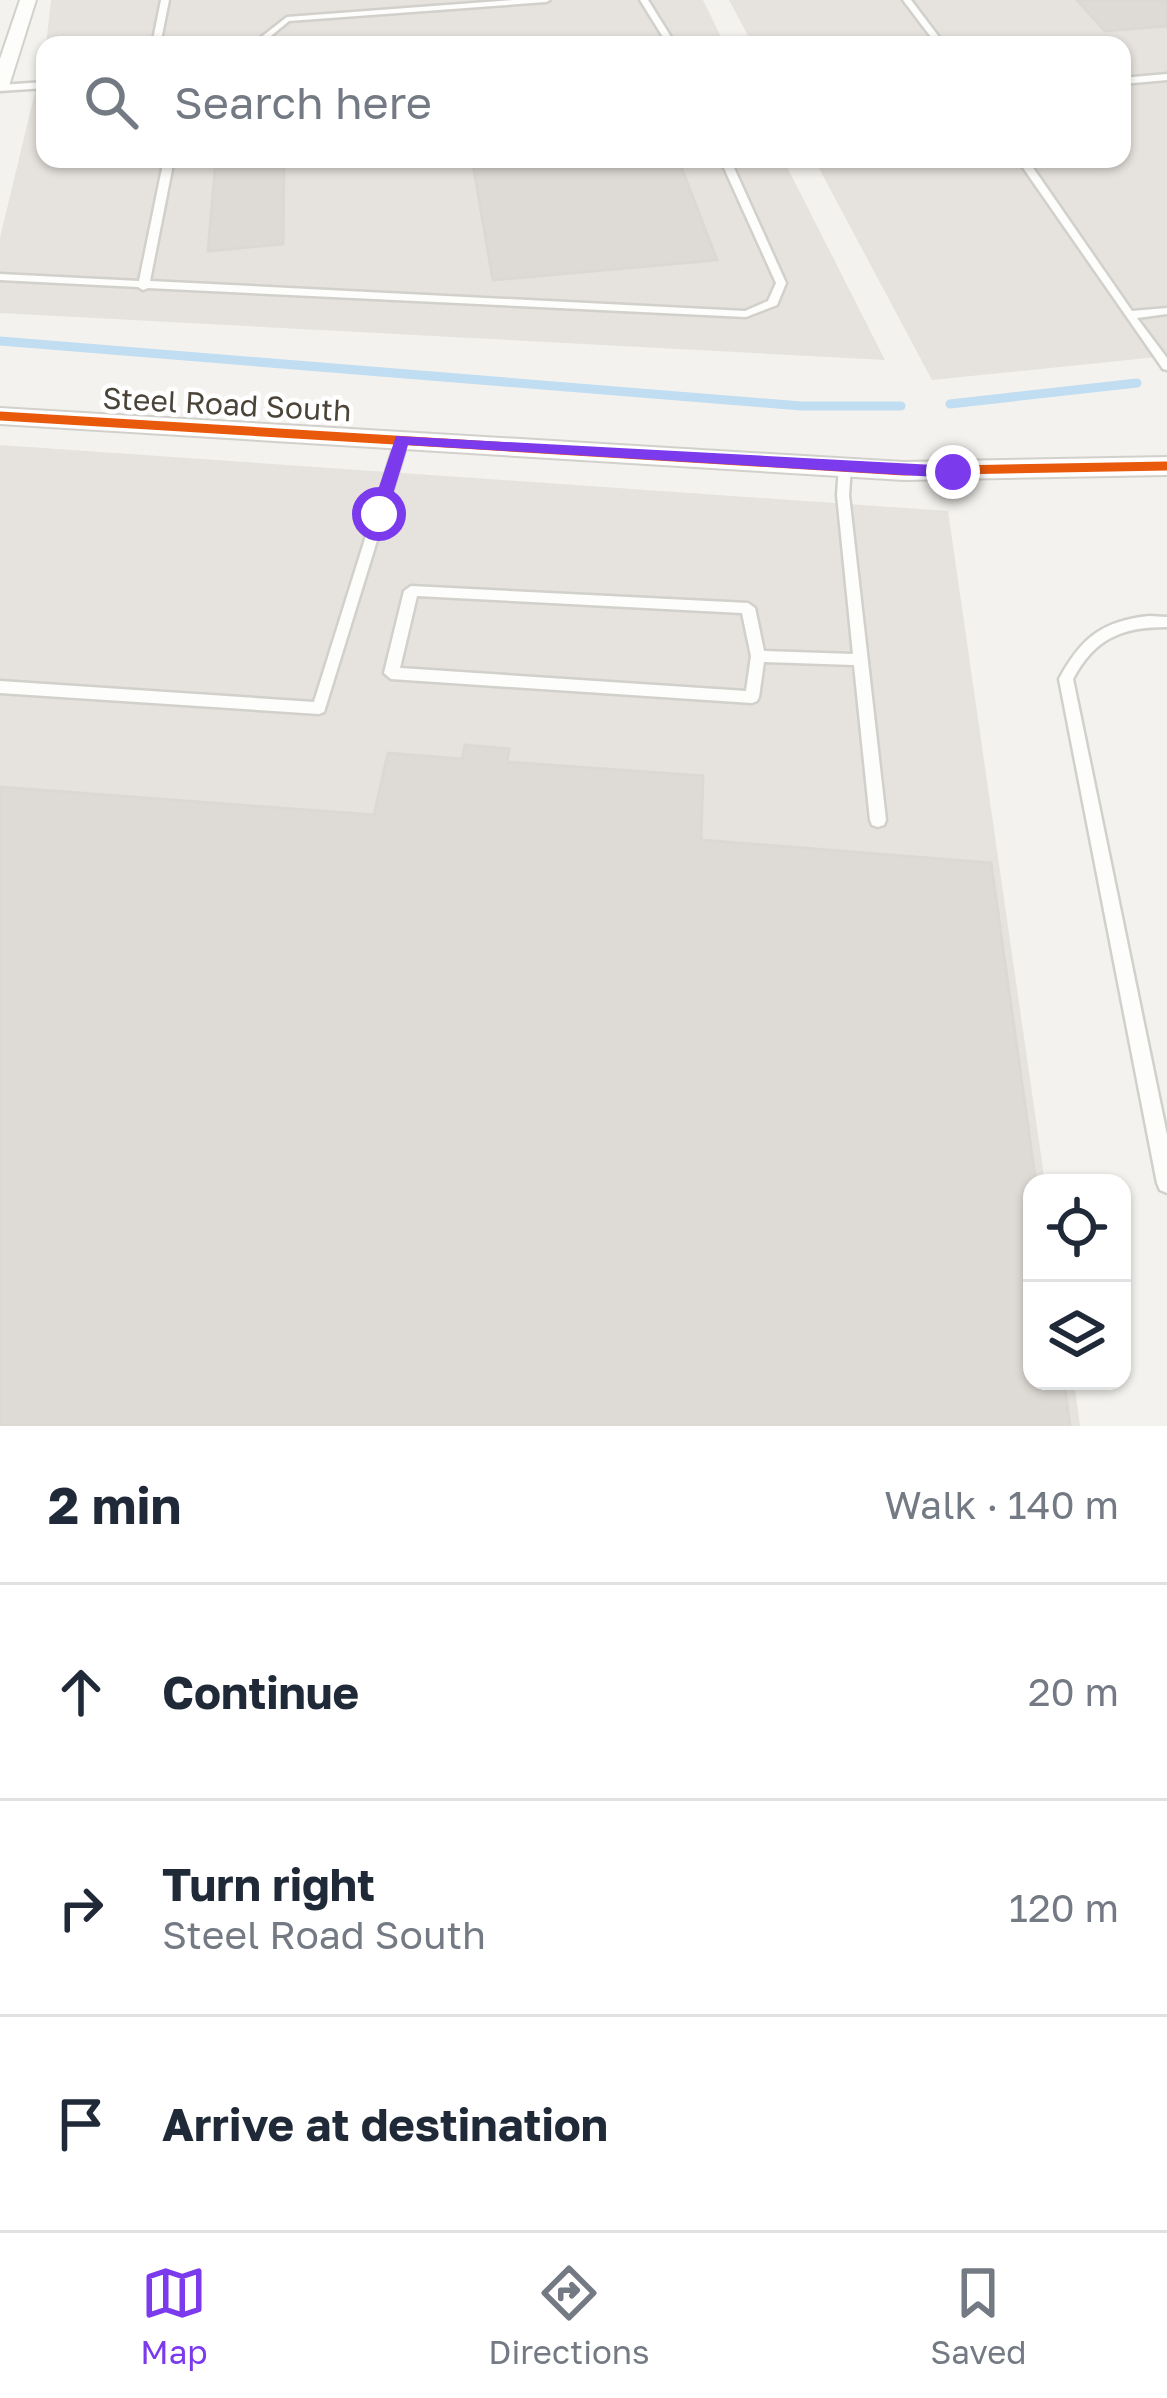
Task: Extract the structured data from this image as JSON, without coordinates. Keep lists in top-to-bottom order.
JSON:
{
  "streets": {
    "street": ["Steel Road South"]
  },
  "page": {
    "search": "Search here",
    "heading": ["2 min", "Walk · 140 m"],
    "list": [
      ["Continue", "20 m"],
      ["Turn right", "Steel Road South", "120 m"],
      "Arrive at destination"
    ],
    "nav": ["Map", "Directions", "Saved"]
  }
}
